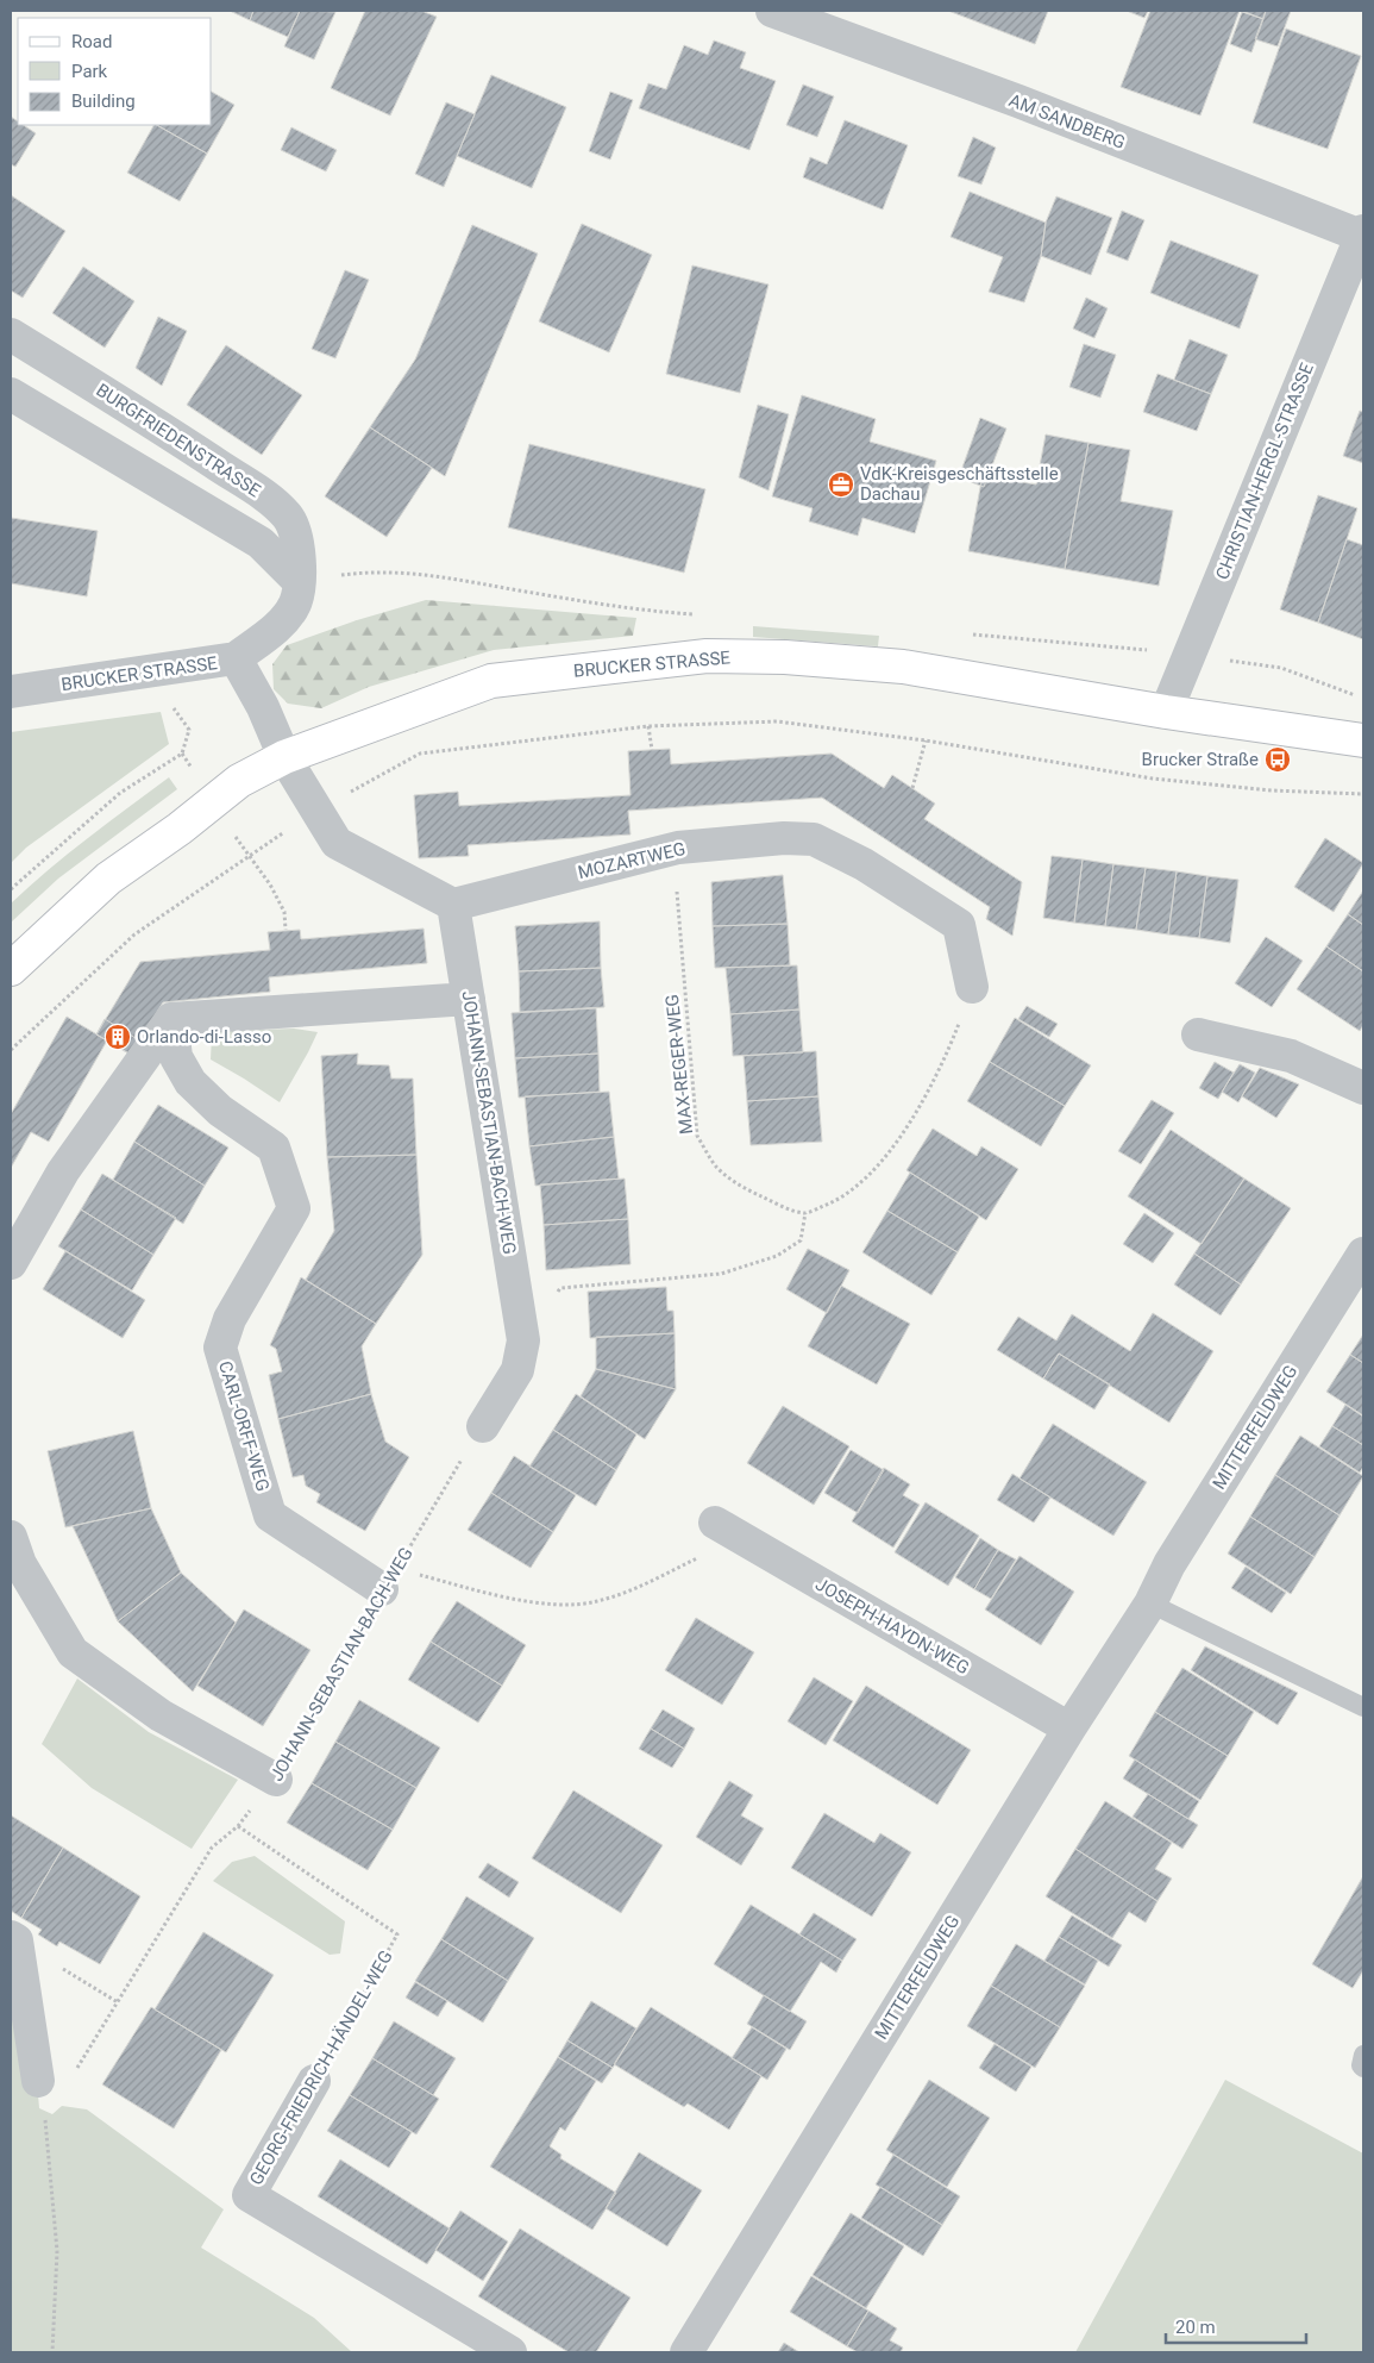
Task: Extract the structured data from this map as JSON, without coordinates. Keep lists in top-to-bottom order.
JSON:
{
  "streets": {
    "main road": ["BRUCKER STRASSE"],
    "street": [
      "AM SANDBERG",
      "BURGFRIEDENSTRASSE",
      "CHRISTIAN-HERGL-STRASSE",
      "MOZARTWEG",
      "JOHANN-SEBASTIAN-BACH-WEG",
      "CARL-ORFF-WEG",
      "MITTERFELDWEG",
      "JOSEPH-HAYDN-WEG",
      "GEORG-FRIEDRICH-HÄNDEL-WEG"
    ],
    "path": ["MAX-REGER-WEG"]
  },
  "crossings": [
    ["AM SANDBERG", "CHRISTIAN-HERGL-STRASSE"],
    ["BURGFRIEDENSTRASSE", "BRUCKER STRASSE"],
    ["CHRISTIAN-HERGL-STRASSE", "BRUCKER STRASSE"],
    ["MOZARTWEG", "MAX-REGER-WEG"],
    ["MOZARTWEG", "JOHANN-SEBASTIAN-BACH-WEG"],
    ["JOHANN-SEBASTIAN-BACH-WEG", "CARL-ORFF-WEG"],
    ["JOHANN-SEBASTIAN-BACH-WEG", "GEORG-FRIEDRICH-HÄNDEL-WEG"],
    ["MITTERFELDWEG", "JOSEPH-HAYDN-WEG"]
  ],
  "places": {
    "office": ["VdK-Kreisgeschäftsstelle Dachau"],
    "bus stop": ["Brucker Straße"],
    "building": ["Orlando-di-Lasso"]
  },
  "legend": ["Road", "Park", "Building"],
  "scale_bar": "20 m"
}
